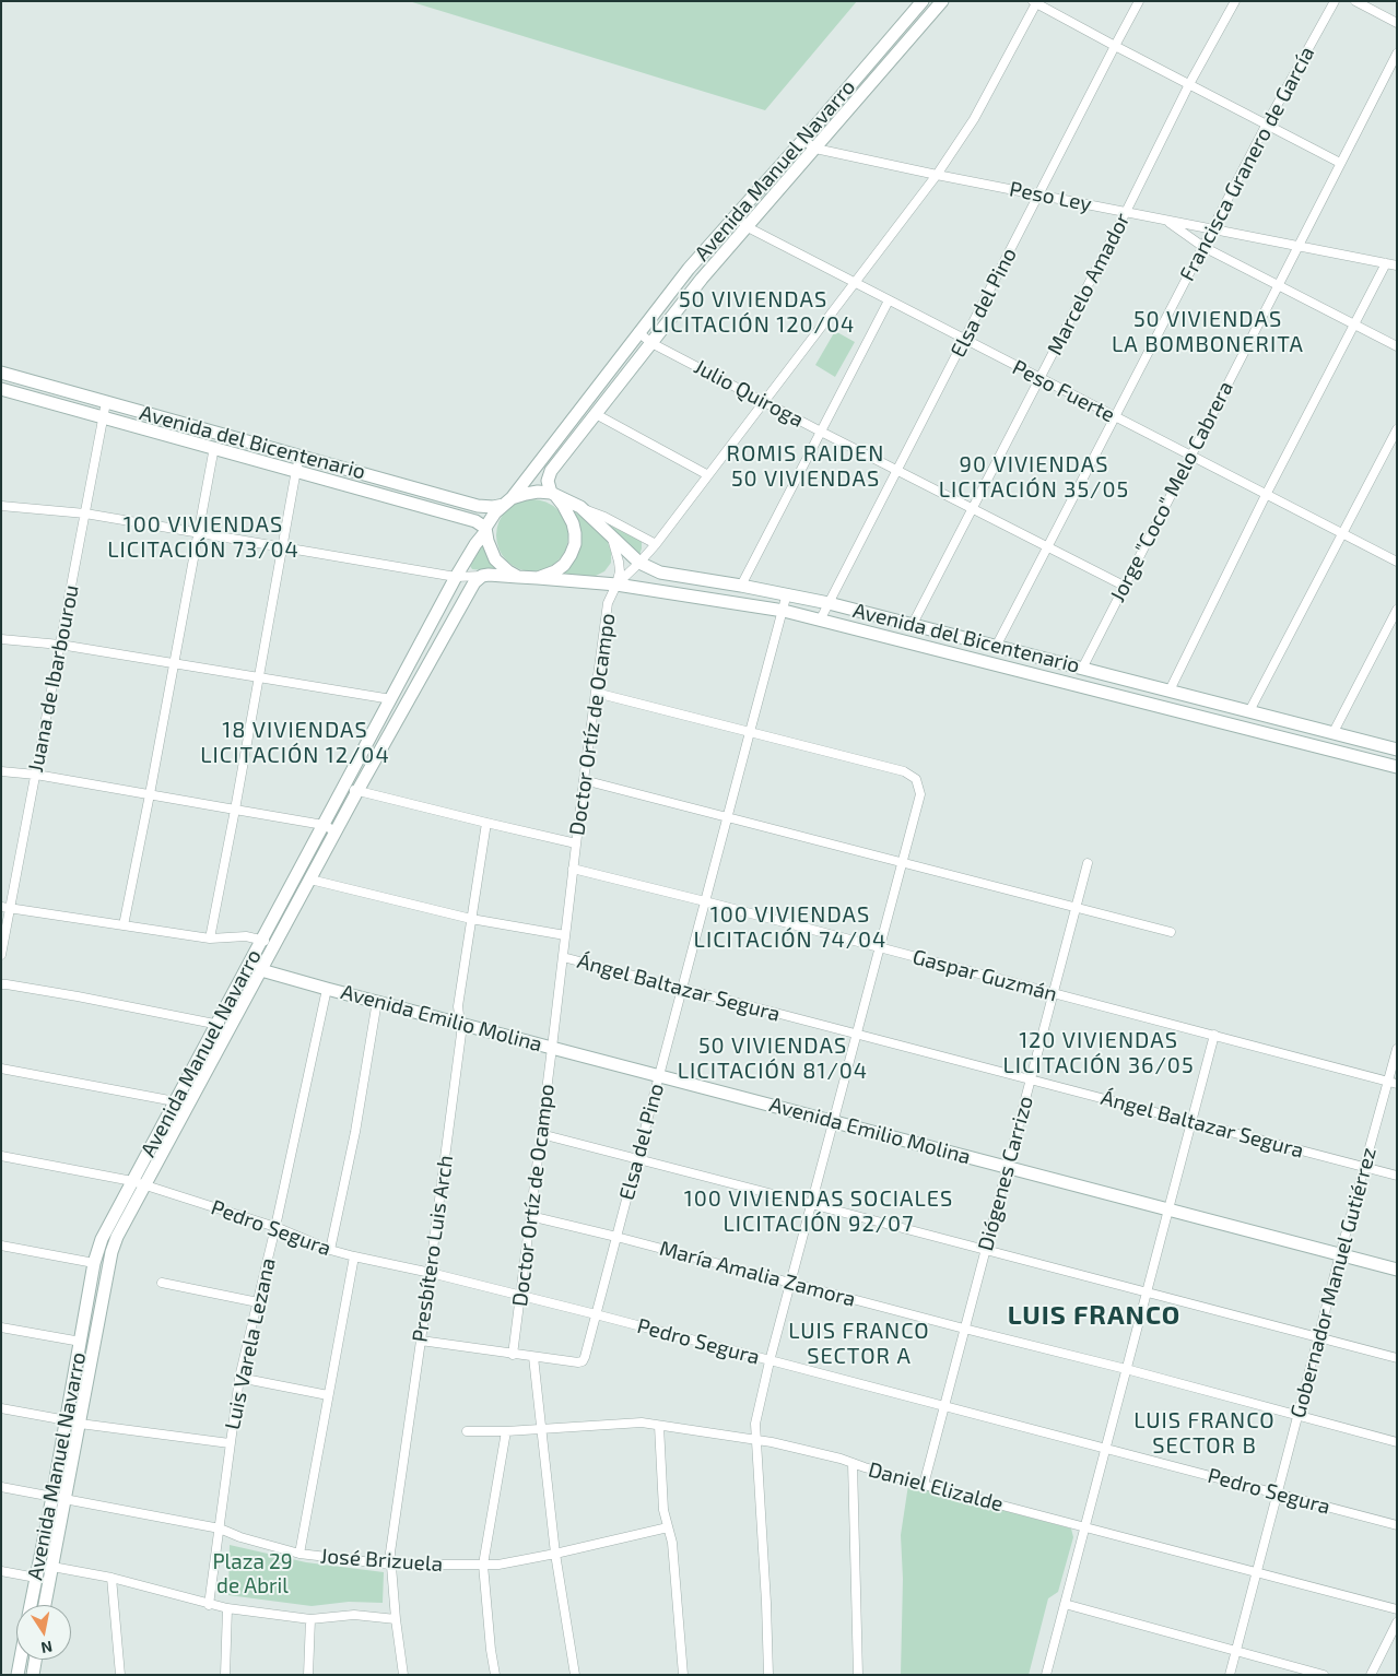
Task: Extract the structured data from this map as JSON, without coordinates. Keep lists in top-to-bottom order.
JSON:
{
  "streets": {
    "main road": ["Avenida Manuel Navarro", "Avenida del Bicentenario", "Avenida Emilio Molina"],
    "street": [
      "Francisca Granero de García",
      "Peso Ley",
      "Marcelo Amador",
      "Elsa del Pino",
      "Peso Fuerte",
      "Julio Quiroga",
      "Jorge \"Coco\" Melo Cabrera",
      "Juana de Ibarbourou",
      "Doctor Ortíz de Ocampo",
      "Gaspar Guzmán",
      "Ángel Baltazar Segura",
      "Diógenes Carrizo",
      "Pedro Segura",
      "Presbítero Luis Arch",
      "María Amalia Zamora",
      "Gobernador Manuel Gutiérrez",
      "Luis Varela Lezana",
      "Daniel Elizalde",
      "José Brizuela"
    ]
  },
  "crossings": [
    ["Francisca Granero de García", "Peso Ley"],
    ["Francisca Granero de García", "Peso Fuerte"],
    ["Francisca Granero de García", "Julio Quiroga"],
    ["Francisca Granero de García", "Avenida del Bicentenario"],
    ["Avenida Manuel Navarro", "Peso Ley"],
    ["Avenida Manuel Navarro", "Peso Fuerte"],
    ["Avenida Manuel Navarro", "Julio Quiroga"],
    ["Avenida Manuel Navarro", "Avenida del Bicentenario"],
    ["Avenida Manuel Navarro", "Ángel Baltazar Segura"],
    ["Avenida Manuel Navarro", "Avenida Emilio Molina"],
    ["Avenida Manuel Navarro", "Pedro Segura"],
    ["Avenida Manuel Navarro", "José Brizuela"],
    ["Peso Ley", "Marcelo Amador"],
    ["Peso Ley", "Elsa del Pino"],
    ["Peso Ley", "Jorge \"Coco\" Melo Cabrera"],
    ["Peso Ley", "Doctor Ortíz de Ocampo"],
    ["Marcelo Amador", "Peso Fuerte"],
    ["Marcelo Amador", "Julio Quiroga"],
    ["Marcelo Amador", "Avenida del Bicentenario"],
    ["Elsa del Pino", "Peso Fuerte"],
    ["Elsa del Pino", "Julio Quiroga"],
    ["Elsa del Pino", "Avenida del Bicentenario"],
    ["Elsa del Pino", "Gaspar Guzmán"],
    ["Elsa del Pino", "Ángel Baltazar Segura"],
    ["Elsa del Pino", "Avenida Emilio Molina"],
    ["Elsa del Pino", "Pedro Segura"],
    ["Elsa del Pino", "María Amalia Zamora"],
    ["Peso Fuerte", "Jorge \"Coco\" Melo Cabrera"],
    ["Peso Fuerte", "Doctor Ortíz de Ocampo"],
    ["Julio Quiroga", "Jorge \"Coco\" Melo Cabrera"],
    ["Julio Quiroga", "Doctor Ortíz de Ocampo"],
    ["Avenida del Bicentenario", "Jorge \"Coco\" Melo Cabrera"],
    ["Avenida del Bicentenario", "Juana de Ibarbourou"],
    ["Avenida del Bicentenario", "Doctor Ortíz de Ocampo"],
    ["Doctor Ortíz de Ocampo", "Gaspar Guzmán"],
    ["Doctor Ortíz de Ocampo", "Ángel Baltazar Segura"],
    ["Doctor Ortíz de Ocampo", "Avenida Emilio Molina"],
    ["Doctor Ortíz de Ocampo", "Pedro Segura"],
    ["Doctor Ortíz de Ocampo", "María Amalia Zamora"],
    ["Gaspar Guzmán", "Diógenes Carrizo"],
    ["Gaspar Guzmán", "Gobernador Manuel Gutiérrez"],
    ["Ángel Baltazar Segura", "Diógenes Carrizo"],
    ["Ángel Baltazar Segura", "Presbítero Luis Arch"],
    ["Ángel Baltazar Segura", "Gobernador Manuel Gutiérrez"],
    ["Avenida Emilio Molina", "Diógenes Carrizo"],
    ["Avenida Emilio Molina", "Presbítero Luis Arch"],
    ["Avenida Emilio Molina", "Gobernador Manuel Gutiérrez"],
    ["Avenida Emilio Molina", "Luis Varela Lezana"],
    ["Diógenes Carrizo", "Pedro Segura"],
    ["Diógenes Carrizo", "María Amalia Zamora"],
    ["Diógenes Carrizo", "Daniel Elizalde"],
    ["Pedro Segura", "Presbítero Luis Arch"],
    ["Pedro Segura", "Gobernador Manuel Gutiérrez"],
    ["Pedro Segura", "Luis Varela Lezana"],
    ["Presbítero Luis Arch", "José Brizuela"],
    ["María Amalia Zamora", "Gobernador Manuel Gutiérrez"],
    ["Gobernador Manuel Gutiérrez", "Daniel Elizalde"],
    ["Luis Varela Lezana", "José Brizuela"]
  ],
  "districts": [
    "50 VIVIENDAS LICITACIÓN 120/04",
    "50 VIVIENDAS LA BOMBONERITA",
    "ROMIS RAIDEN 50 VIVIENDAS",
    "90 VIVIENDAS LICITACIÓN 35/05",
    "100 VIVIENDAS LICITACIÓN 73/04",
    "18 VIVIENDAS LICITACIÓN 12/04",
    "100 VIVIENDAS LICITACIÓN 74/04",
    "120 VIVIENDAS LICITACIÓN 36/05",
    "50 VIVIENDAS LICITACIÓN 81/04",
    "100 VIVIENDAS SOCIALES LICITACIÓN 92/07",
    "LUIS FRANCO",
    "LUIS FRANCO SECTOR A",
    "LUIS FRANCO SECTOR B"
  ],
  "parks": ["Plaza 29 de Abril"],
  "north": "bottom"
}
